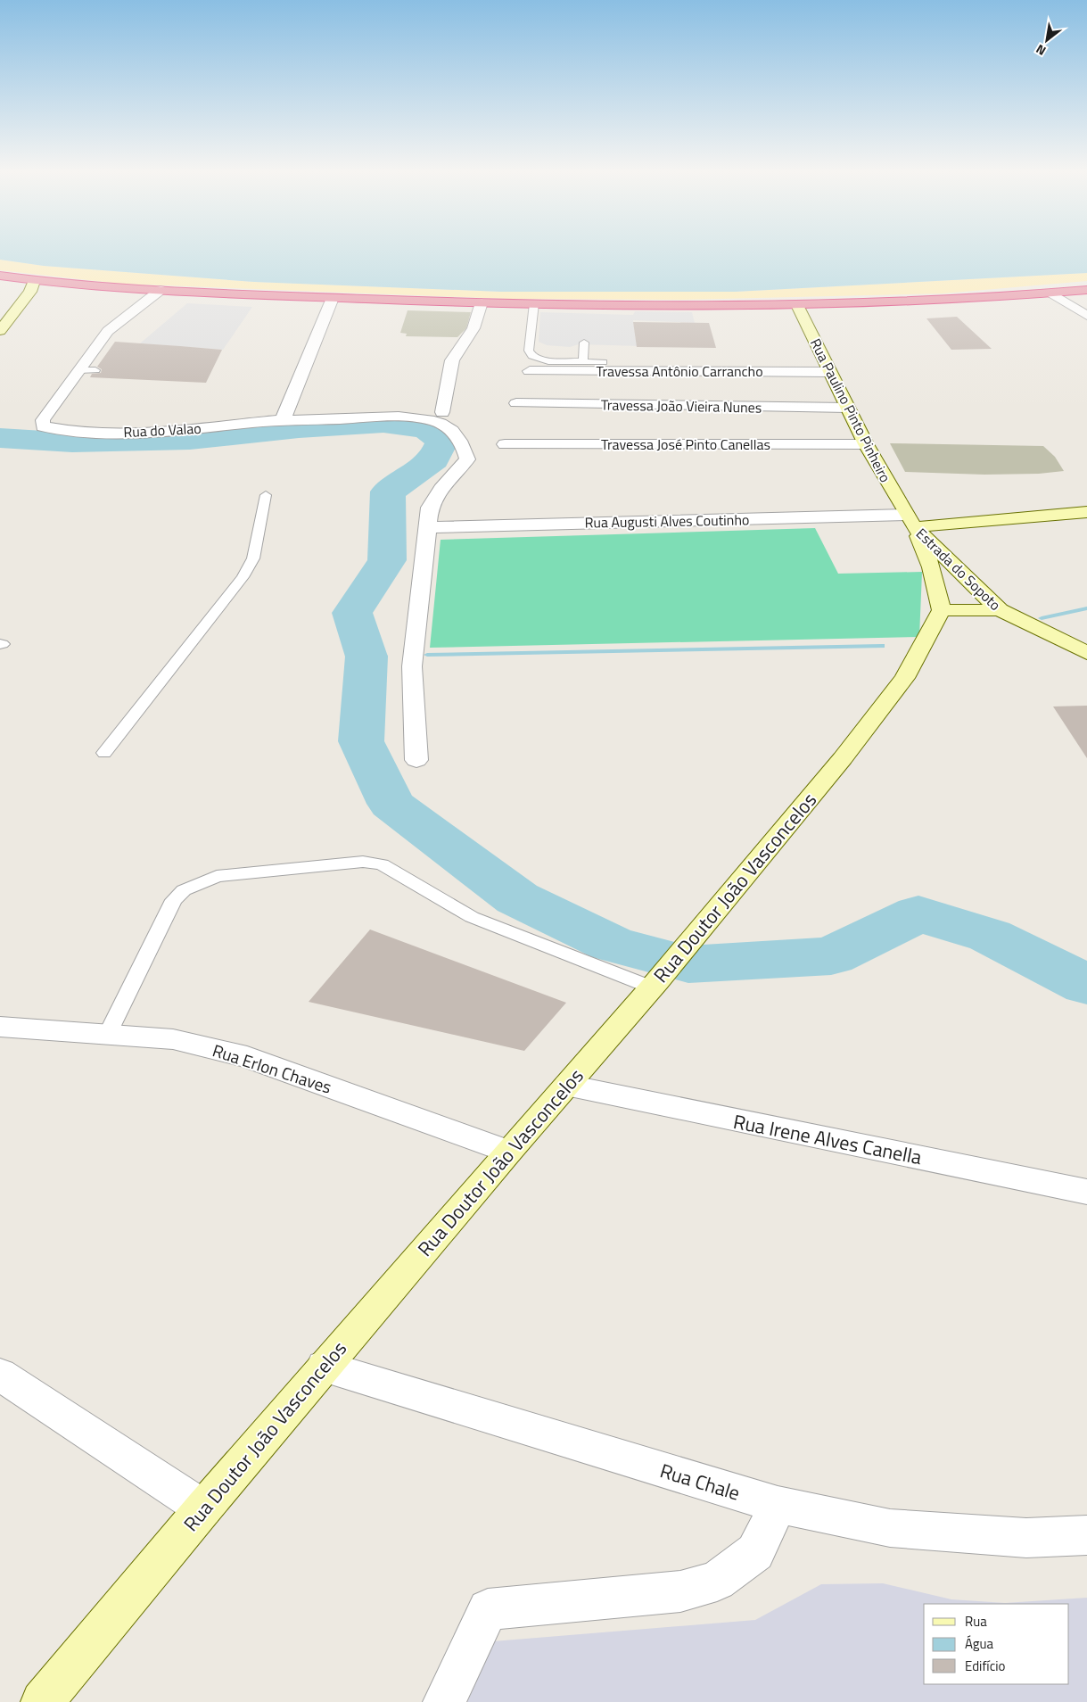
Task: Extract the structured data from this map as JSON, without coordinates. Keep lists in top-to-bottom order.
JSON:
{
  "streets": {
    "street": [
      "Travessa Antônio Carrancho",
      "Travessa João Vieira Nunes",
      "Rua Paulino Pinto Pinheiro",
      "Rua do Valao",
      "Travessa José Pinto Canellas",
      "Rua Augusti Alves Coutinho",
      "Estrada do Sopoto",
      "Rua Doutor João Vasconcelos",
      "Rua Erlon Chaves",
      "Rua Irene Alves Canella",
      "Rua Chale"
    ]
  },
  "crossings": [
    ["Travessa Antônio Carrancho", "Rua Paulino Pinto Pinheiro"],
    ["Travessa João Vieira Nunes", "Rua Paulino Pinto Pinheiro"],
    ["Rua Paulino Pinto Pinheiro", "Travessa José Pinto Canellas"],
    ["Rua Paulino Pinto Pinheiro", "Rua Augusti Alves Coutinho"],
    ["Rua Paulino Pinto Pinheiro", "Estrada do Sopoto"],
    ["Rua do Valao", "Rua Augusti Alves Coutinho"],
    ["Rua Augusti Alves Coutinho", "Estrada do Sopoto"],
    ["Rua Doutor João Vasconcelos", "Rua Erlon Chaves"],
    ["Rua Doutor João Vasconcelos", "Rua Irene Alves Canella"],
    ["Rua Doutor João Vasconcelos", "Rua Chale"]
  ],
  "legend": ["Rua", "Água", "Edifício"],
  "north": "bottom left"
}
